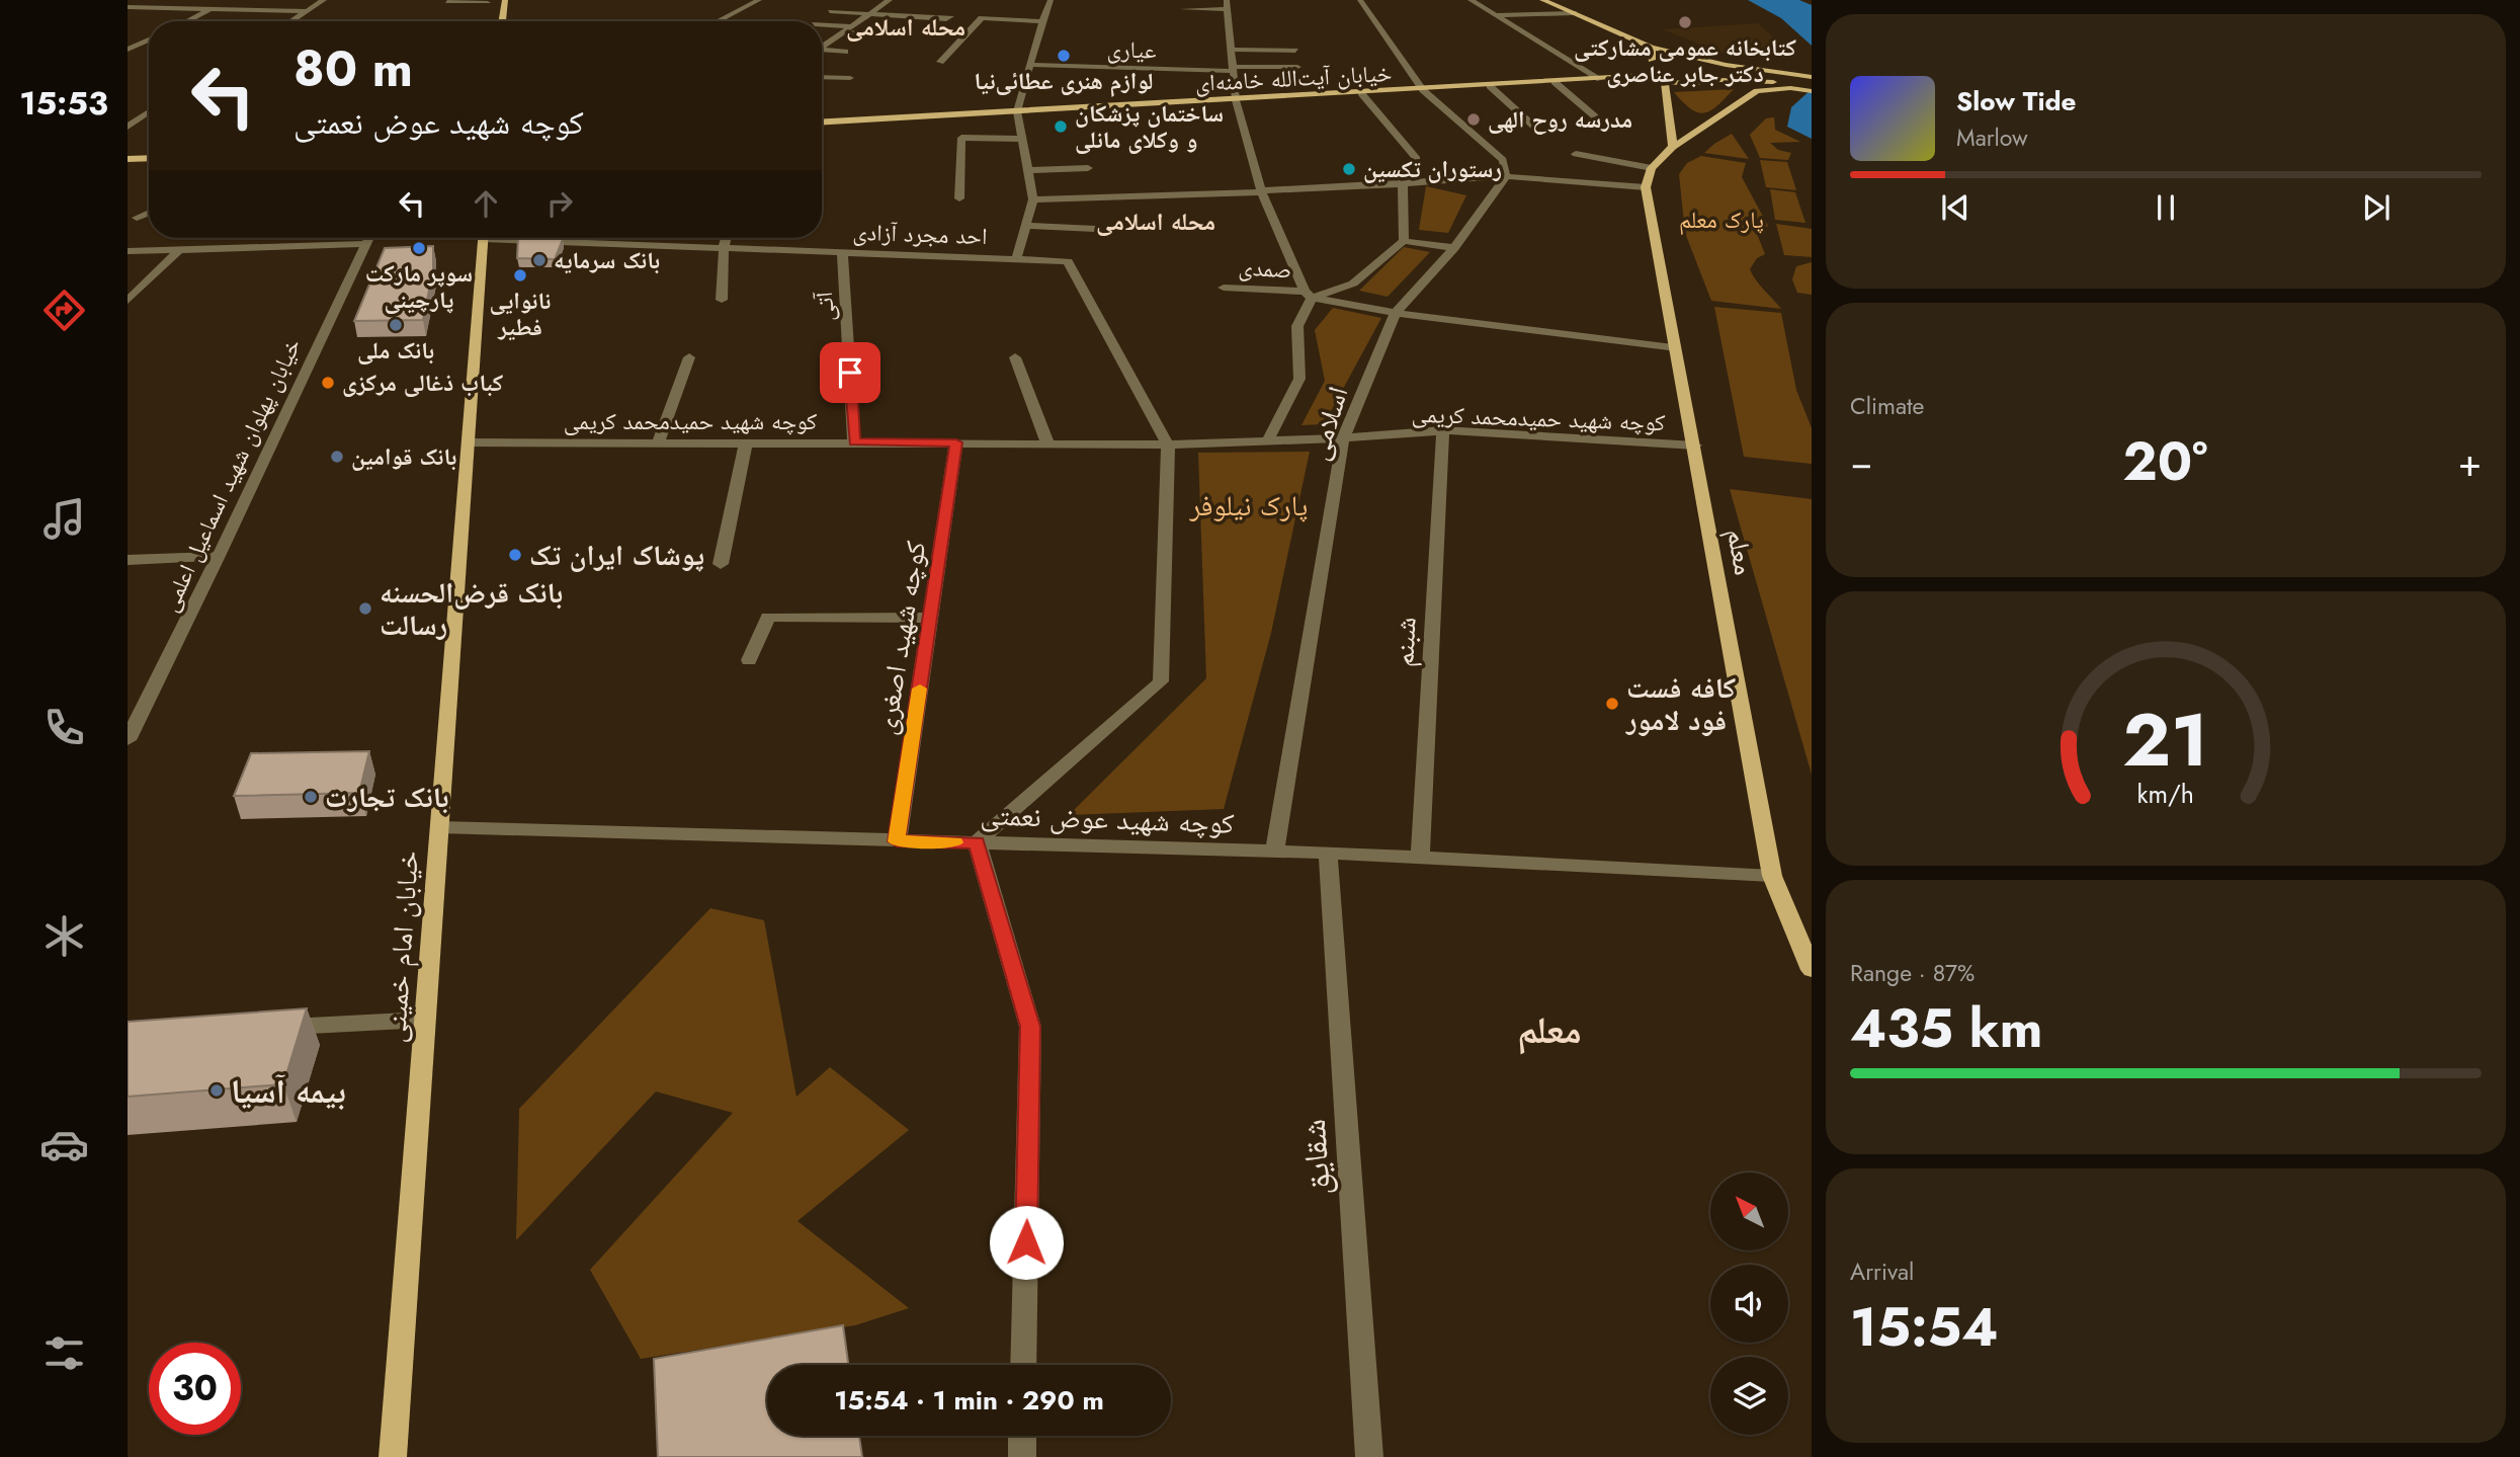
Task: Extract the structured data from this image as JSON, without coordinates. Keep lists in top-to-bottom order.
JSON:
{
  "streets": {
    "main road": ["خیابان آیت‌الله خامنه‌ای", "معلم", "خیابان امام خمینی"],
    "street": [
      "عیاری",
      "احد مجرد آزادی",
      "صمدی",
      "آتی",
      "کوچه شهید حمیدمحمد کریمی",
      "اسلامی",
      "خیابان پهلوان شهید اسماعیل اعلمی",
      "کوچه شهید اصغری",
      "شبنم",
      "کوچه شهید عوض نعمتی",
      "شقایق"
    ]
  },
  "crossings": [
    ["احد مجرد آزادی", "آتی"],
    ["آتی", "کوچه شهید حمیدمحمد کریمی"],
    ["کوچه شهید حمیدمحمد کریمی", "اسلامی"],
    ["کوچه شهید حمیدمحمد کریمی", "معلم"],
    ["کوچه شهید حمیدمحمد کریمی", "کوچه شهید اصغری"],
    ["کوچه شهید حمیدمحمد کریمی", "شبنم"],
    ["کوچه شهید حمیدمحمد کریمی", "خیابان امام خمینی"],
    ["اسلامی", "کوچه شهید عوض نعمتی"],
    ["معلم", "کوچه شهید عوض نعمتی"],
    ["کوچه شهید اصغری", "کوچه شهید عوض نعمتی"],
    ["شبنم", "کوچه شهید عوض نعمتی"],
    ["کوچه شهید عوض نعمتی", "خیابان امام خمینی"],
    ["کوچه شهید عوض نعمتی", "شقایق"]
  ],
  "districts": ["محله اسلامی", "محله اسلامی", "معلم"],
  "parks": ["پارک معلم", "پارک نیلوفر"],
  "places": [
    "کتابخانه عمومی مشارکتی دکتر جابر عناصری",
    "لوازم هنری عطائی‌نیا",
    "مدرسه روح الهی",
    "ساختمان پزشکان و وکلای مانلی",
    "رستوران تکسین",
    "سوپر مارکت پارچینی",
    "بانک سرمایه",
    "نانوایی فطیر",
    "بانک ملی",
    "کباب ذغالی مرکزی",
    "بانک قوامین",
    "پوشاک ایران تک",
    "بانک قرض‌الحسنه رسالت",
    "کافه فست فود لامور",
    "بانک تجارت",
    "بیمه آسیا"
  ],
  "north": "top left",
  "page": {
    "tabs": "15:53",
    "turn": ["80 m", "کوچه شهید عوض نعمتی"],
    "song": ["Slow Tide", "Marlow"],
    "tile": [
      "Climate",
      ["Range · 87%", "435 km"],
      ["Arrival", "15:54"]
    ],
    "heat": ["−", "20°", "+"],
    "limit": "30",
    "trip": "15:54 · 1 min · 290 m",
    "gauge": ["21", "km/h"]
  }
}
